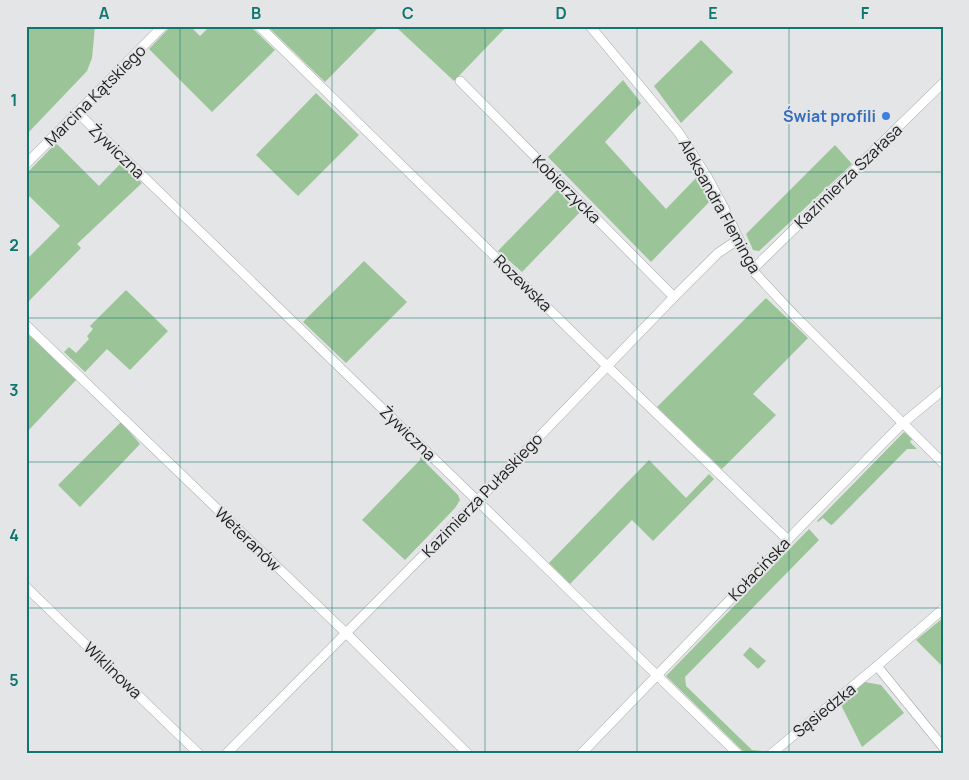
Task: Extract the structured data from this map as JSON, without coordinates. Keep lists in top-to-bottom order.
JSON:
{
  "streets": {
    "street": [
      "Marcina Kątskiego",
      "Żywiczna",
      "Kazimierza Szałasa",
      "Kobierzycka",
      "Aleksandra Fleminga",
      "Rozewska",
      "Kazimierza Pułaskiego",
      "Weteranów",
      "Kołacińska",
      "Wiklinowa",
      "Sąsiedzka"
    ]
  },
  "crossings": [
    ["Marcina Kątskiego", "Żywiczna"],
    ["Żywiczna", "Kazimierza Pułaskiego"],
    ["Żywiczna", "Kołacińska"],
    ["Kazimierza Szałasa", "Aleksandra Fleminga"],
    ["Kobierzycka", "Kazimierza Pułaskiego"],
    ["Aleksandra Fleminga", "Kazimierza Pułaskiego"],
    ["Aleksandra Fleminga", "Kołacińska"],
    ["Rozewska", "Kazimierza Pułaskiego"],
    ["Rozewska", "Kołacińska"],
    ["Kazimierza Pułaskiego", "Weteranów"]
  ],
  "places": ["Świat profili"],
  "grid": {
    "columns": [
      "A",
      "B",
      "C",
      "D",
      "E",
      "F"
    ],
    "rows": [
      "1",
      "2",
      "3",
      "4",
      "5"
    ]
  }
}
